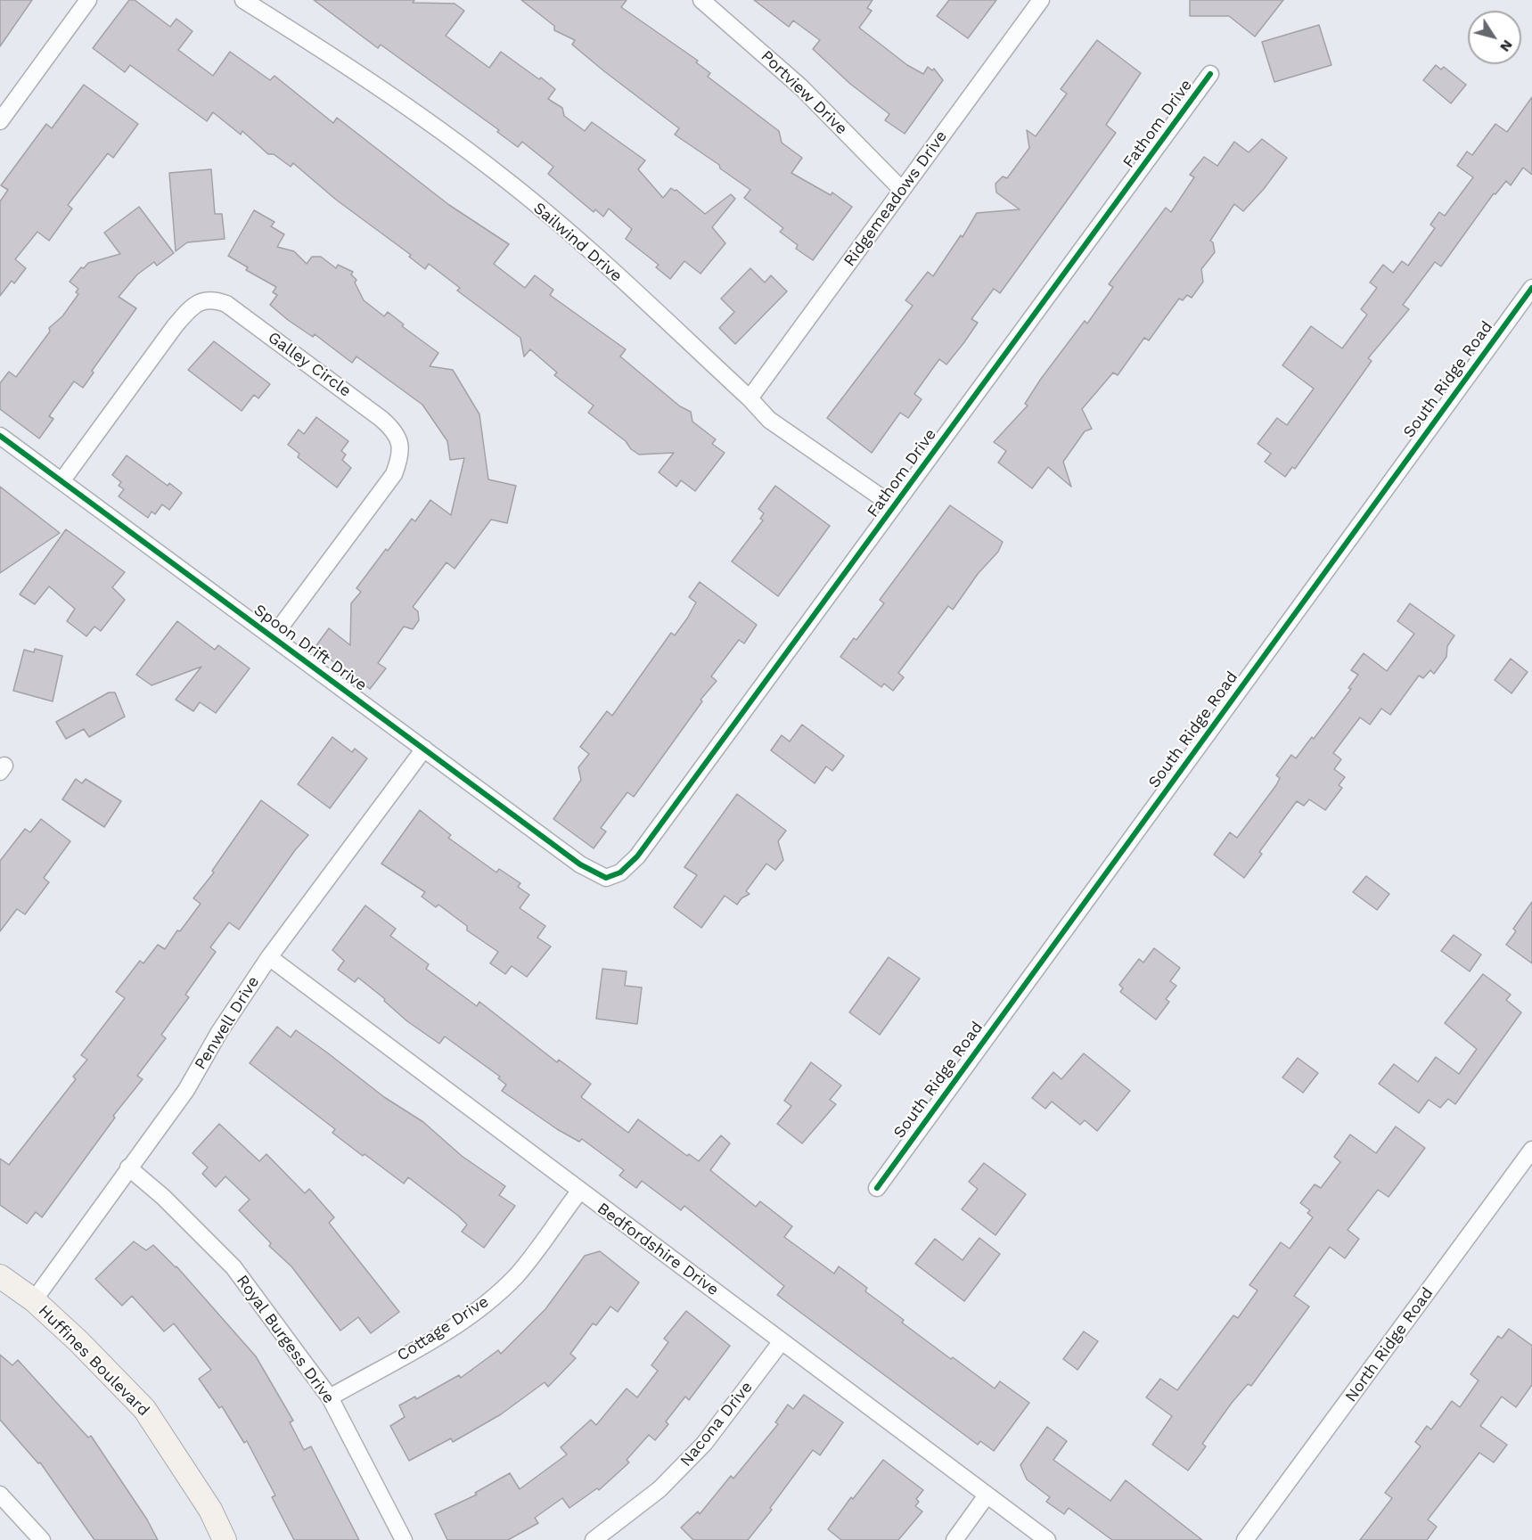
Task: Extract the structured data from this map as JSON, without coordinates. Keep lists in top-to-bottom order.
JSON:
{
  "streets": {
    "main road": ["Huffines Boulevard"],
    "street": [
      "Portview Drive",
      "Fathom Drive",
      "Ridgemeadows Drive",
      "Sailwind Drive",
      "Galley Circle",
      "South Ridge Road",
      "Spoon Drift Drive",
      "Penwell Drive",
      "Bedfordshire Drive",
      "Cottage Drive",
      "Royal Burgess Drive",
      "North Ridge Road",
      "Nacona Drive"
    ]
  },
  "crossings": [
    ["Portview Drive", "Ridgemeadows Drive"],
    ["Fathom Drive", "Sailwind Drive"],
    ["Fathom Drive", "Spoon Drift Drive"],
    ["Ridgemeadows Drive", "Sailwind Drive"],
    ["Galley Circle", "Spoon Drift Drive"],
    ["Spoon Drift Drive", "Penwell Drive"],
    ["Penwell Drive", "Bedfordshire Drive"],
    ["Penwell Drive", "Royal Burgess Drive"],
    ["Penwell Drive", "Huffines Boulevard"],
    ["Bedfordshire Drive", "Cottage Drive"],
    ["Bedfordshire Drive", "Nacona Drive"],
    ["Cottage Drive", "Royal Burgess Drive"]
  ],
  "north": "bottom right"
}
